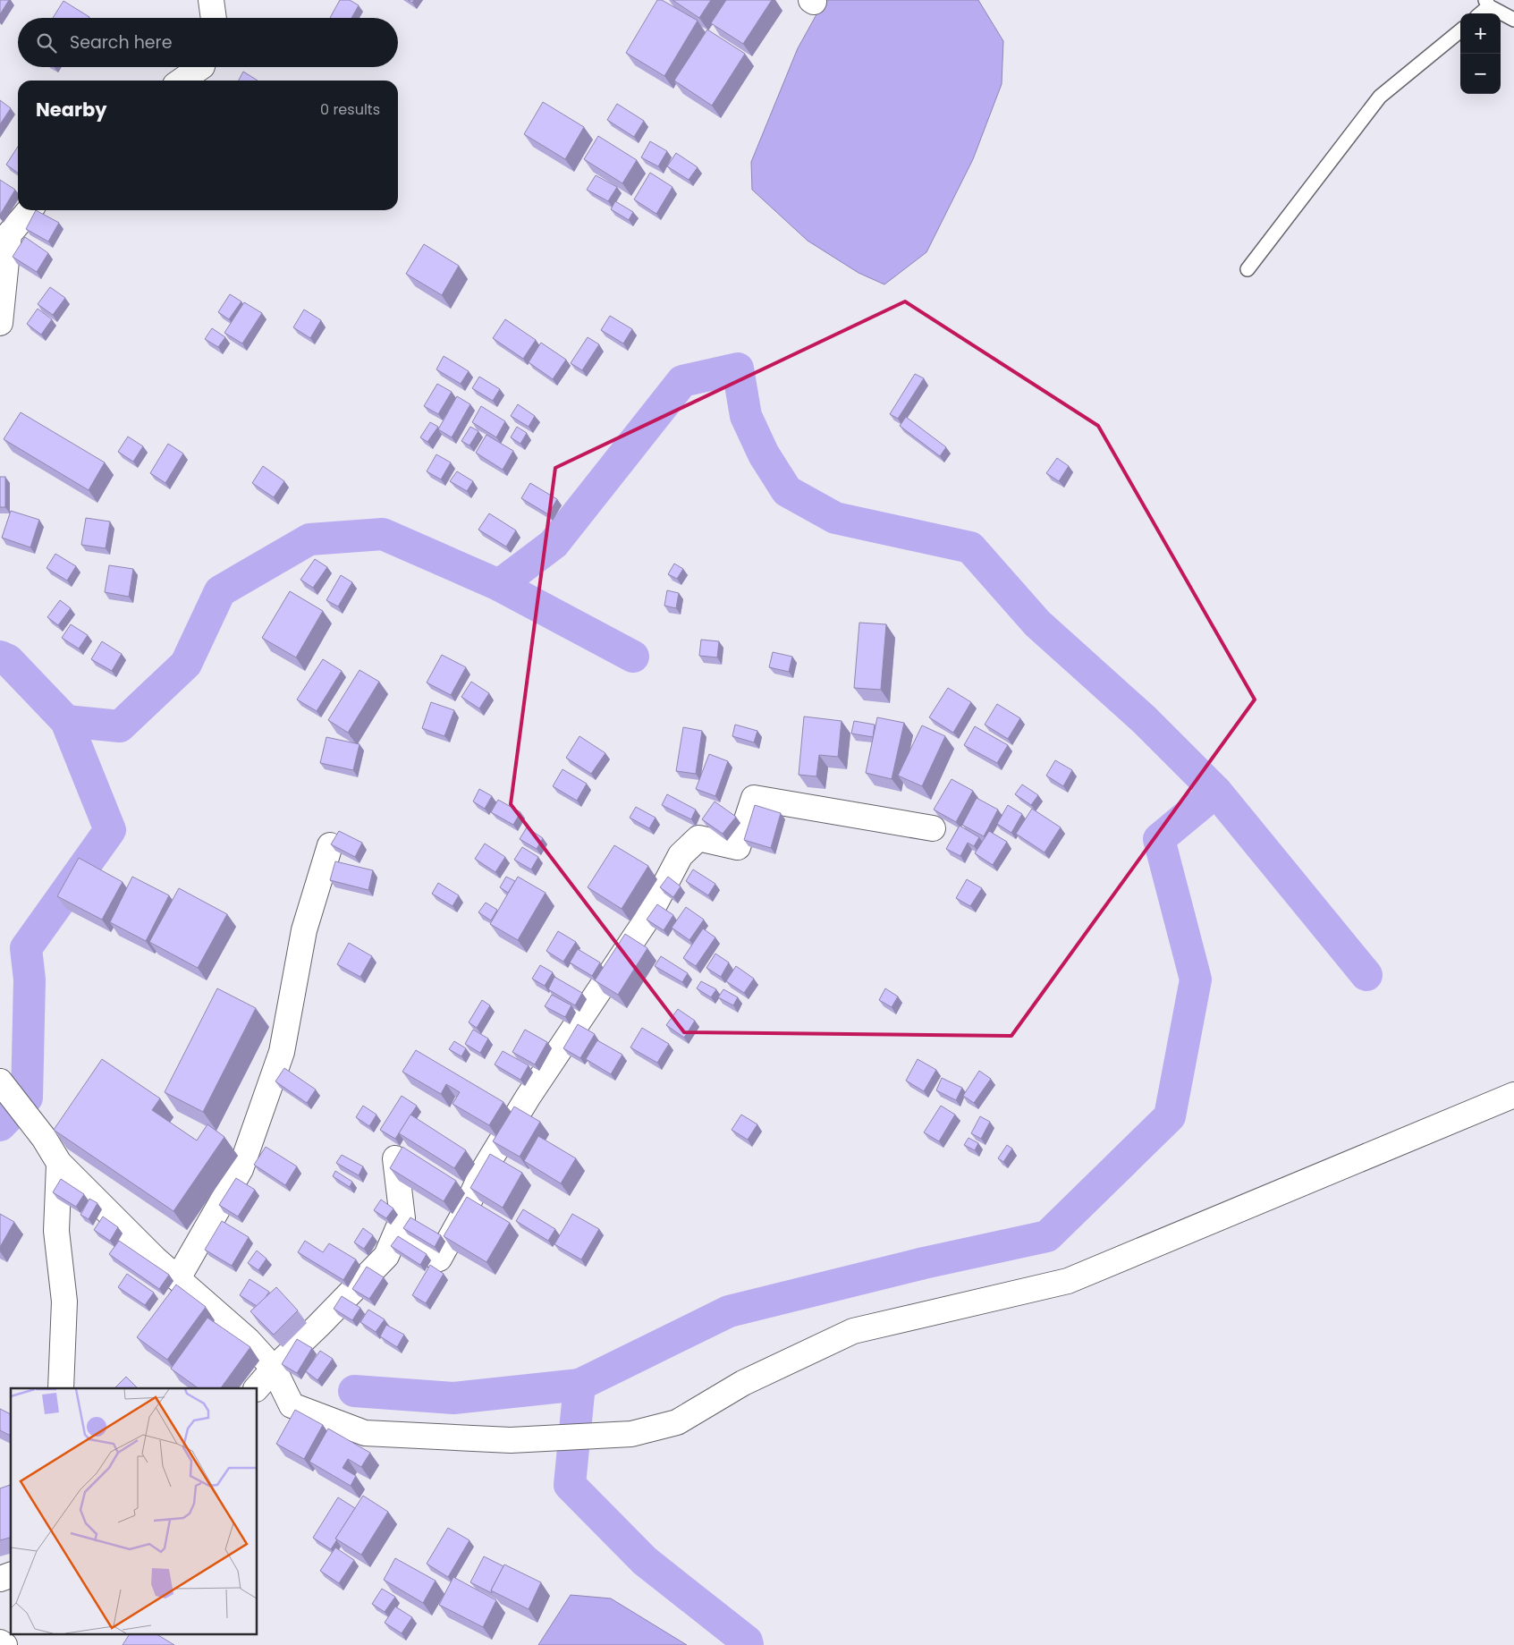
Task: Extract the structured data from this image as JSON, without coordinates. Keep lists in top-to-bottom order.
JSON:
{
  "page": {
    "map_buttons": ["+", "−"],
    "search": "Search here",
    "heading": ["Nearby", "0 results"]
  }
}
